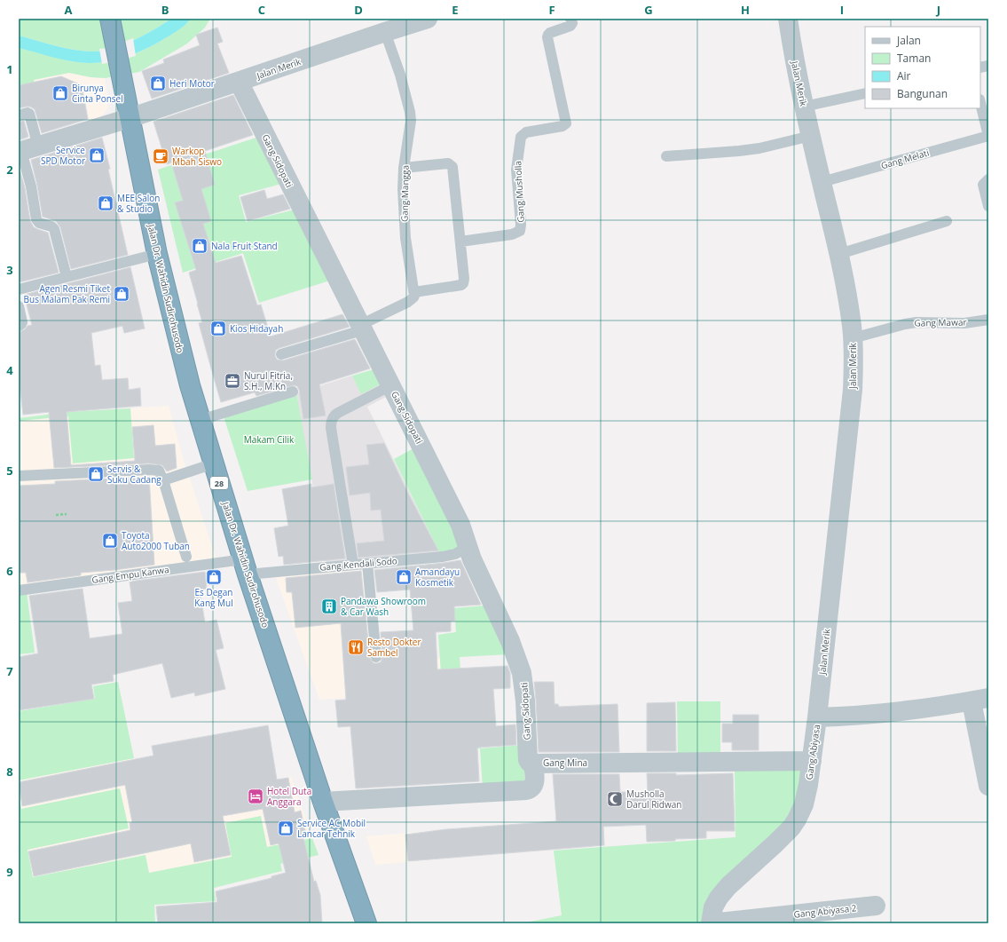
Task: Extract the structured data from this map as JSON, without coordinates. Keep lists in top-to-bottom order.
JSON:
{
  "streets": {
    "highway": ["Jalan Dr. Wahidin Sudirohusodo", "28"],
    "street": [
      "Jalan Merik",
      "Gang Sidopati",
      "Gang Abiyasa",
      "Gang Mina",
      "Gang Abiyasa 2"
    ],
    "lane": [
      "Gang Melati",
      "Gang Musholla",
      "Gang Mangga",
      "Gang Mawar",
      "Gang Kendali Sodo",
      "Gang Empu Kanwa"
    ]
  },
  "crossings": [
    ["Jalan Merik", "Gang Melati"],
    ["Jalan Merik", "Gang Sidopati"],
    ["Jalan Merik", "Gang Mangga"],
    ["Jalan Merik", "Jalan Dr. Wahidin Sudirohusodo"],
    ["Jalan Merik", "Gang Mawar"],
    ["Jalan Merik", "Gang Abiyasa"],
    ["Gang Sidopati", "Gang Kendali Sodo"],
    ["Gang Sidopati", "Gang Mina"],
    ["Jalan Dr. Wahidin Sudirohusodo", "Gang Kendali Sodo"],
    ["Jalan Dr. Wahidin Sudirohusodo", "Gang Empu Kanwa"],
    ["Jalan Dr. Wahidin Sudirohusodo", "Gang Mina"],
    ["Gang Kendali Sodo", "Gang Empu Kanwa"],
    ["Gang Abiyasa", "Gang Mina"],
    ["Gang Abiyasa", "Gang Abiyasa 2"]
  ],
  "parks": ["Makam Cilik"],
  "places": {
    "shop": [
      "Heri Motor",
      "Birunya Cinta Ponsel",
      "Service SPD Motor",
      "MEE Salon & Studio",
      "Nala Fruit Stand",
      "Agen Resmi Tiket Bus Malam Pak Remi",
      "Kios Hidayah",
      "Servis & Suku Cadang",
      "Toyota Auto2000 Tuban",
      "Es Degan Kang Mul",
      "Amandayu Kosmetik",
      "Service AC Mobil Lancar Tehnik"
    ],
    "cafe": ["Warkop Mbah Siswo"],
    "office": ["Nurul Fitria, S.H., M.Kn"],
    "building": ["Pandawa Showroom & Car Wash"],
    "restaurant": ["Resto Dokter Sambel"],
    "hotel": ["Hotel Duta Anggara"],
    "mosque": ["Musholla Darul Ridwan"]
  },
  "legend": [
    "Jalan",
    "Taman",
    "Air",
    "Bangunan"
  ],
  "grid": {
    "columns": [
      "A",
      "B",
      "C",
      "D",
      "E",
      "F",
      "G",
      "H",
      "I",
      "J"
    ],
    "rows": [
      "1",
      "2",
      "3",
      "4",
      "5",
      "6",
      "7",
      "8",
      "9"
    ]
  }
}
